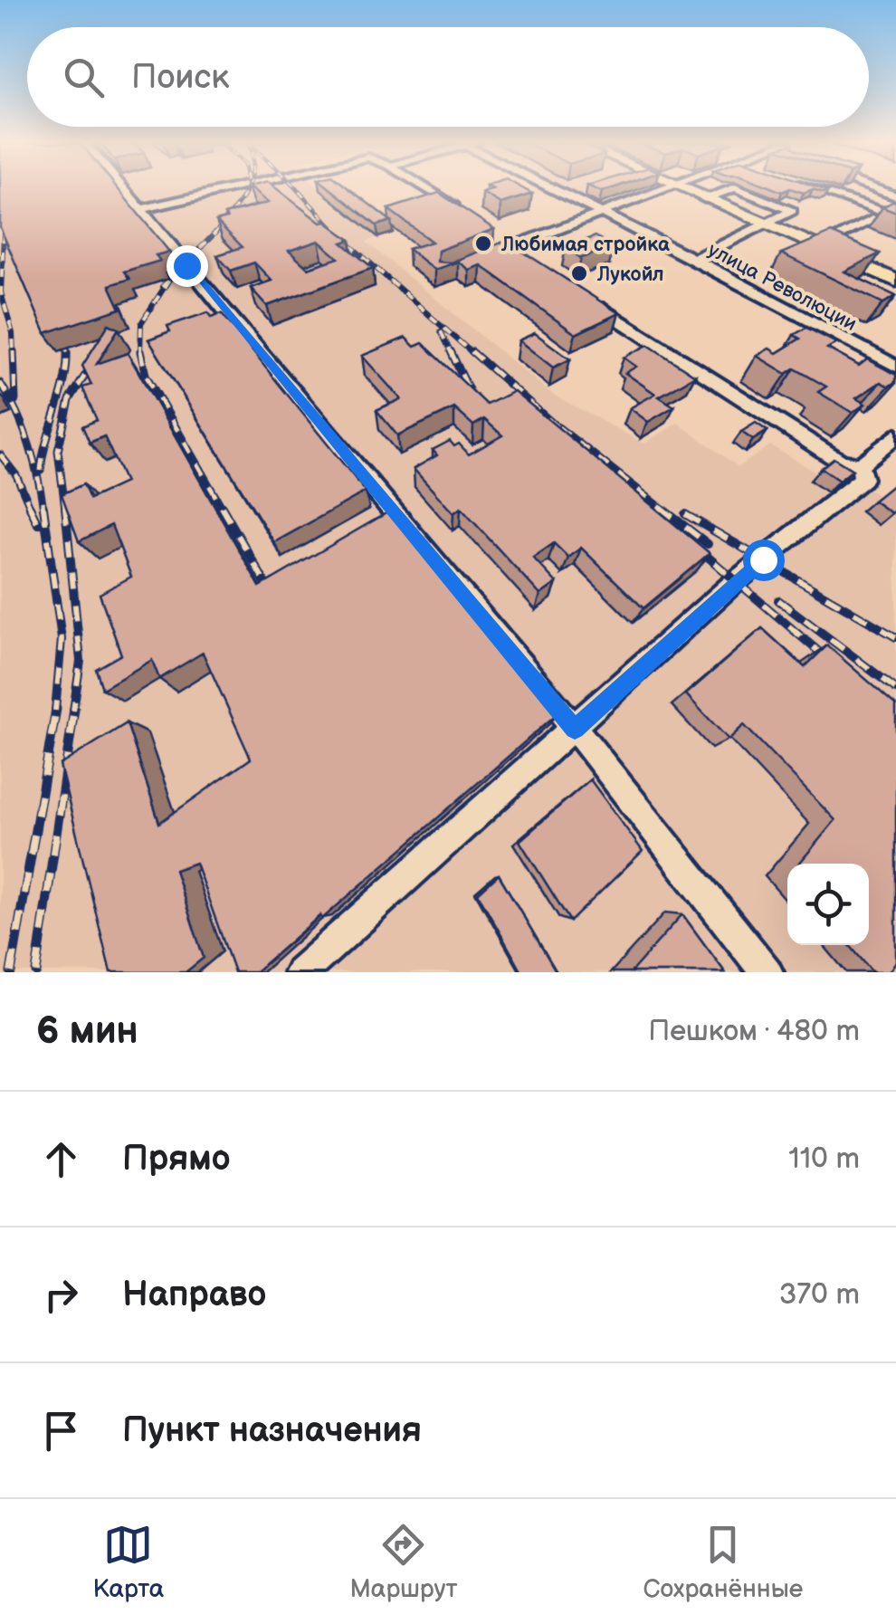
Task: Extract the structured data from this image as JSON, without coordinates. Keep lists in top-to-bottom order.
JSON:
{
  "streets": {
    "street": ["улица Революции"]
  },
  "places": ["Любимая стройка", "Лукойл"],
  "page": {
    "search": "Поиск",
    "heading": ["6 мин", "Пешком · 480 m"],
    "list": [
      ["Прямо", "110 m"],
      ["Направо", "370 m"],
      "Пункт назначения"
    ],
    "nav": ["Карта", "Маршрут", "Сохранённые"]
  }
}
